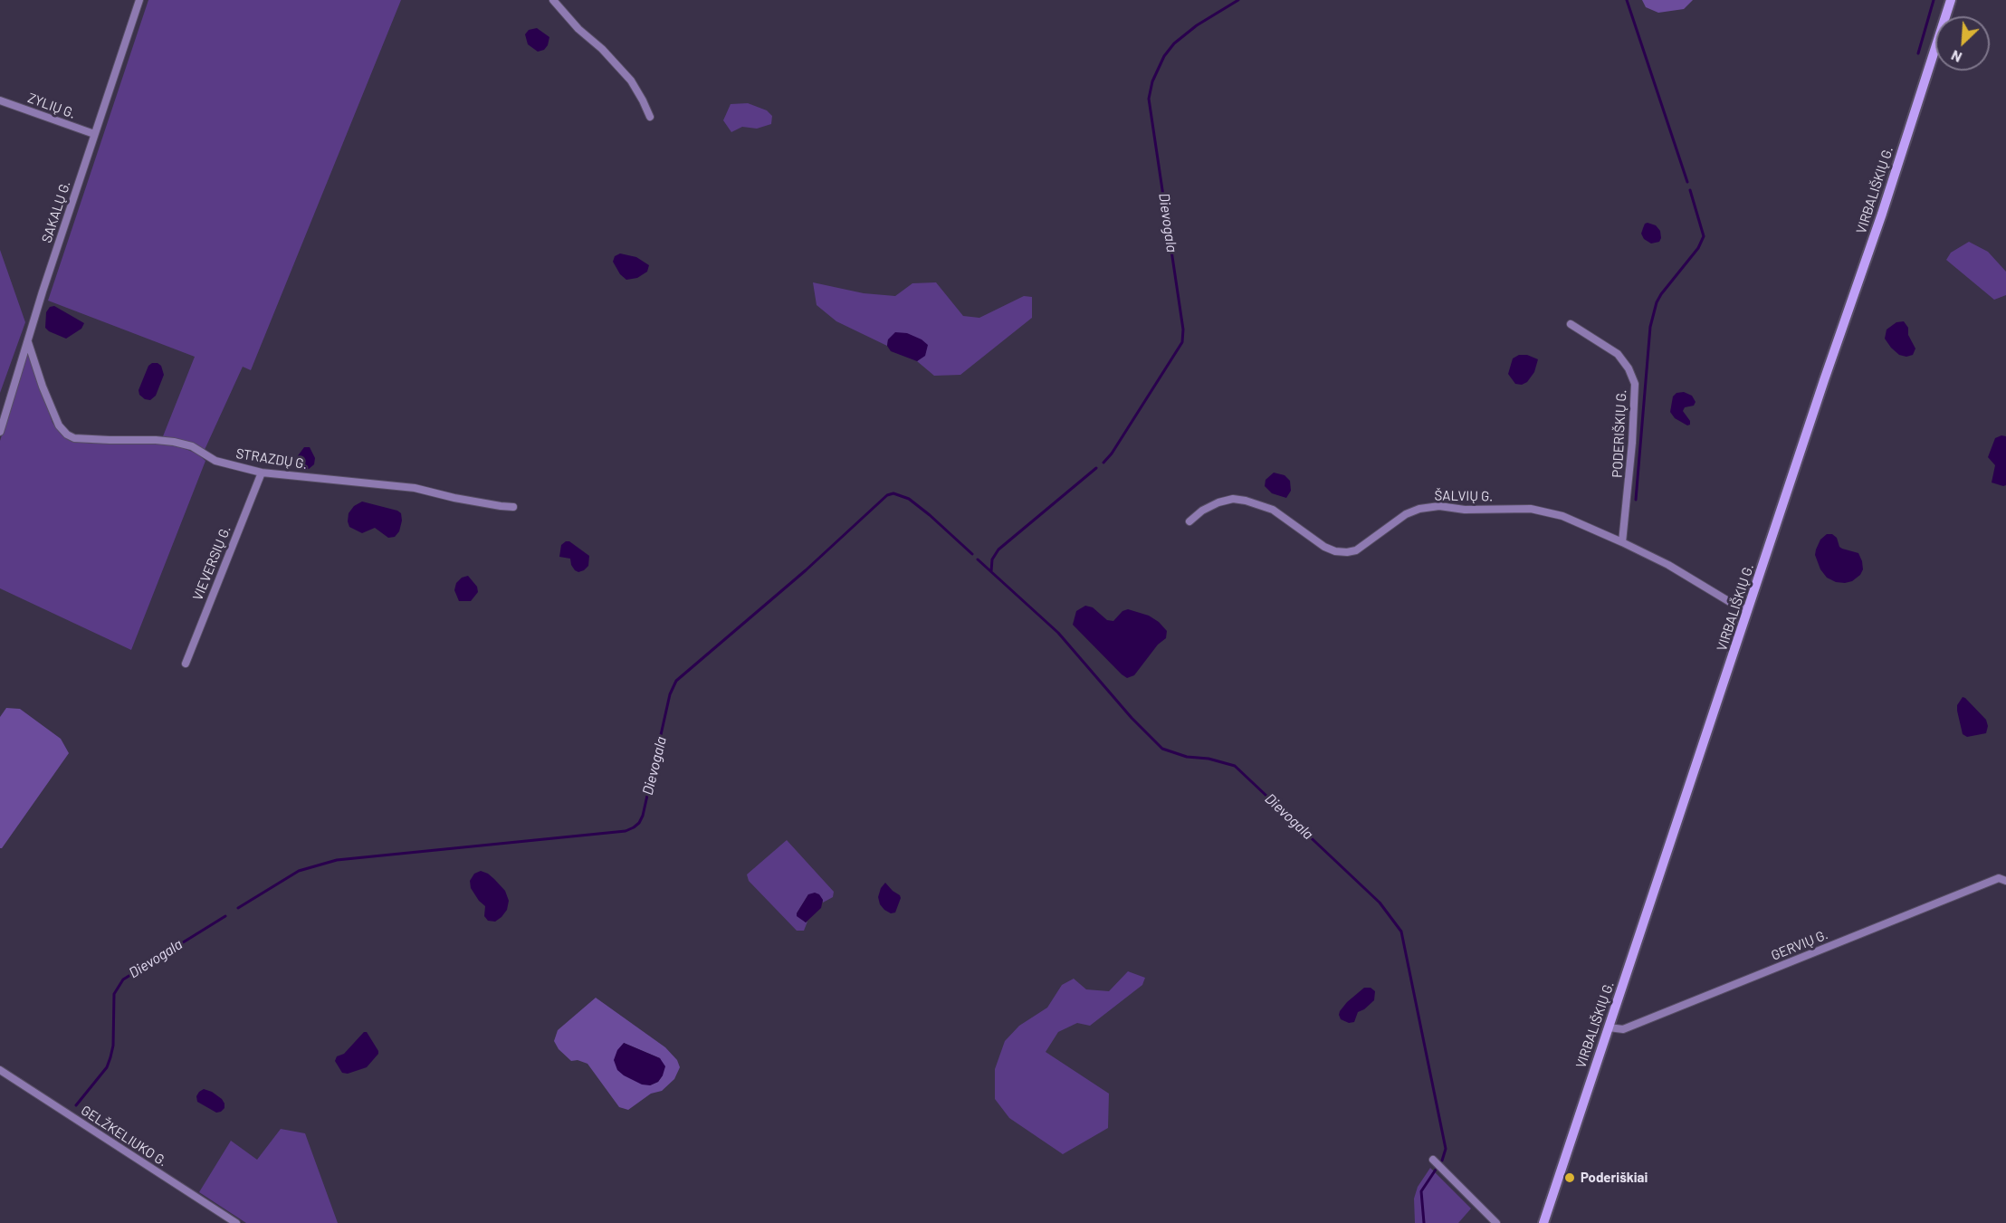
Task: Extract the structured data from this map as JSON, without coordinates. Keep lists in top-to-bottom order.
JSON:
{
  "streets": {
    "main road": ["VIRBALIŠKIŲ G."],
    "street": [
      "ZYLIŲ G.",
      "SAKALŲ G.",
      "PODERIŠKIŲ G.",
      "STRAZDŲ G.",
      "ŠALVIŲ G.",
      "VIEVERSIŲ G.",
      "GERVIŲ G.",
      "GELŽKELIUKO G."
    ]
  },
  "crossings": [
    ["ZYLIŲ G.", "SAKALŲ G."],
    ["VIRBALIŠKIŲ G.", "ŠALVIŲ G."],
    ["VIRBALIŠKIŲ G.", "GERVIŲ G."],
    ["SAKALŲ G.", "STRAZDŲ G."],
    ["PODERIŠKIŲ G.", "ŠALVIŲ G."],
    ["STRAZDŲ G.", "VIEVERSIŲ G."]
  ],
  "water": ["Dievogala"],
  "places": ["Poderiškiai"],
  "north": "bottom left"
}
